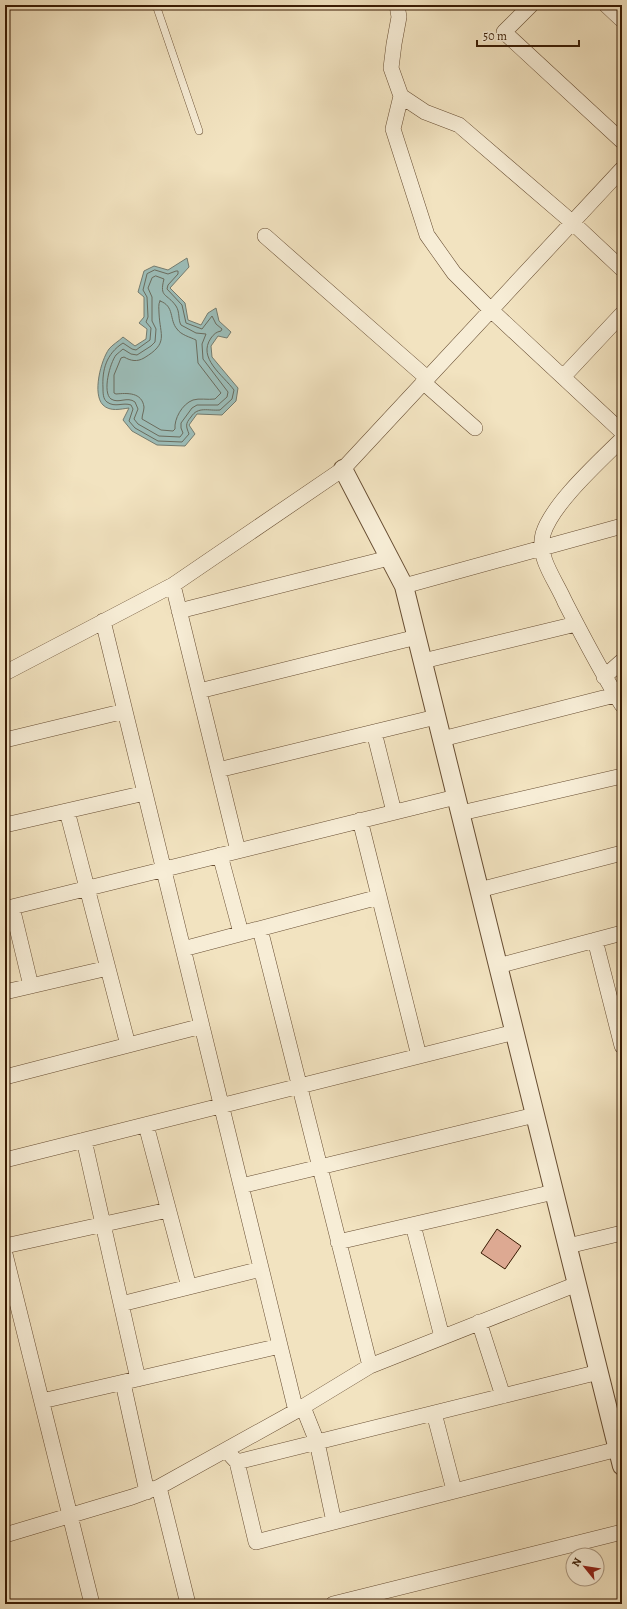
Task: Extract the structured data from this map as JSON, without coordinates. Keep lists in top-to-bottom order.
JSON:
{
  "scale_bar": "50 m",
  "north": "top left"
}
